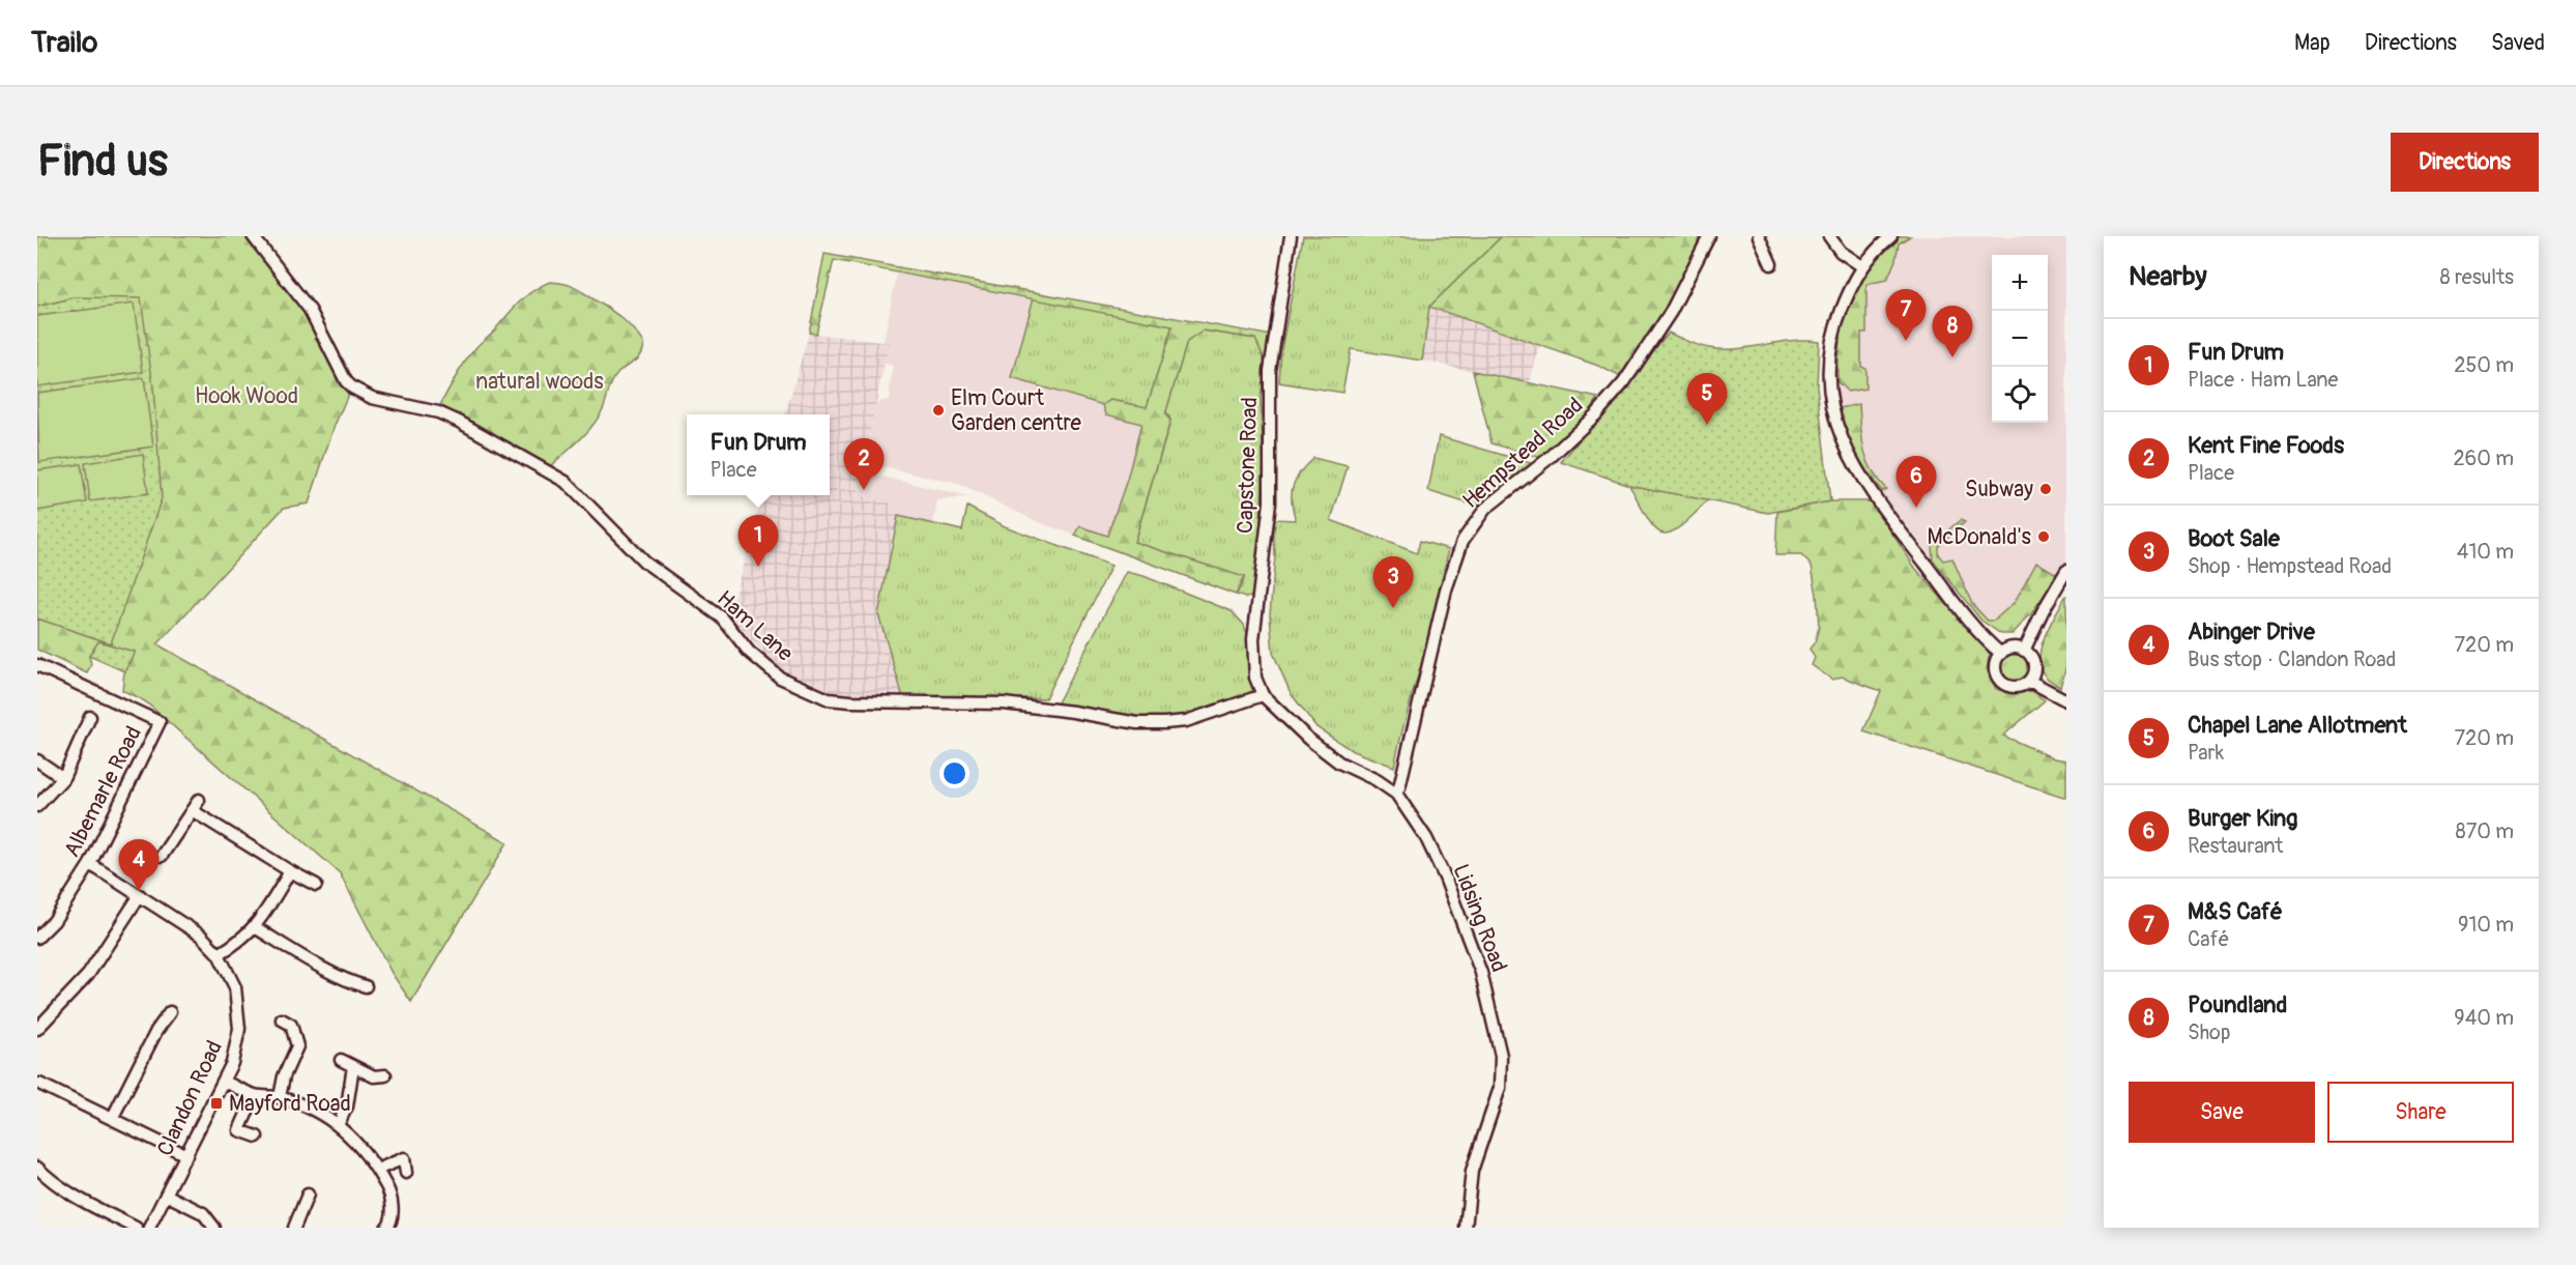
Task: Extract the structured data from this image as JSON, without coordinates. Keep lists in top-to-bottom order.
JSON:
{
  "streets": {
    "street": [
      "Hempstead Road",
      "Capstone Road",
      "Ham Lane",
      "Albemarle Road",
      "Lidsing Road",
      "Clandon Road"
    ]
  },
  "crossings": [
    ["Hempstead Road", "Lidsing Road"],
    ["Capstone Road", "Ham Lane"],
    ["Capstone Road", "Lidsing Road"],
    ["Ham Lane", "Lidsing Road"],
    ["Albemarle Road", "Clandon Road"]
  ],
  "parks": ["natural woods", "Hook Wood"],
  "places": {
    "other": ["Elm Court Garden centre", "Subway", "McDonald's"],
    "transit": ["Mayford Road"]
  },
  "page": {
    "header": "Trailo",
    "nav": ["Map", "Directions", "Saved"],
    "buttons": [
      "Directions",
      ["Save", "Share"]
    ],
    "title": "Find us",
    "heading": ["Nearby", "8 results"],
    "map_buttons": ["+", "−"],
    "pins": [
      "7",
      "8",
      "5",
      "2",
      "6",
      "1",
      "3",
      "4"
    ],
    "list": [
      {
        "mark": "1",
        "name": "Fun Drum",
        "note": "Place · Ham Lane",
        "value": "250 m"
      },
      {
        "mark": "2",
        "name": "Kent Fine Foods",
        "note": "Place",
        "value": "260 m"
      },
      {
        "mark": "3",
        "name": "Boot Sale",
        "note": "Shop · Hempstead Road",
        "value": "410 m"
      },
      {
        "mark": "4",
        "name": "Abinger Drive",
        "note": "Bus stop · Clandon Road",
        "value": "720 m"
      },
      {
        "mark": "5",
        "name": "Chapel Lane Allotment",
        "note": "Park",
        "value": "720 m"
      },
      {
        "mark": "6",
        "name": "Burger King",
        "note": "Restaurant",
        "value": "870 m"
      },
      {
        "mark": "7",
        "name": "M&S Café",
        "note": "Café",
        "value": "910 m"
      },
      {
        "mark": "8",
        "name": "Poundland",
        "note": "Shop",
        "value": "940 m"
      }
    ],
    "popup": ["Fun Drum", "Place"]
  }
}
